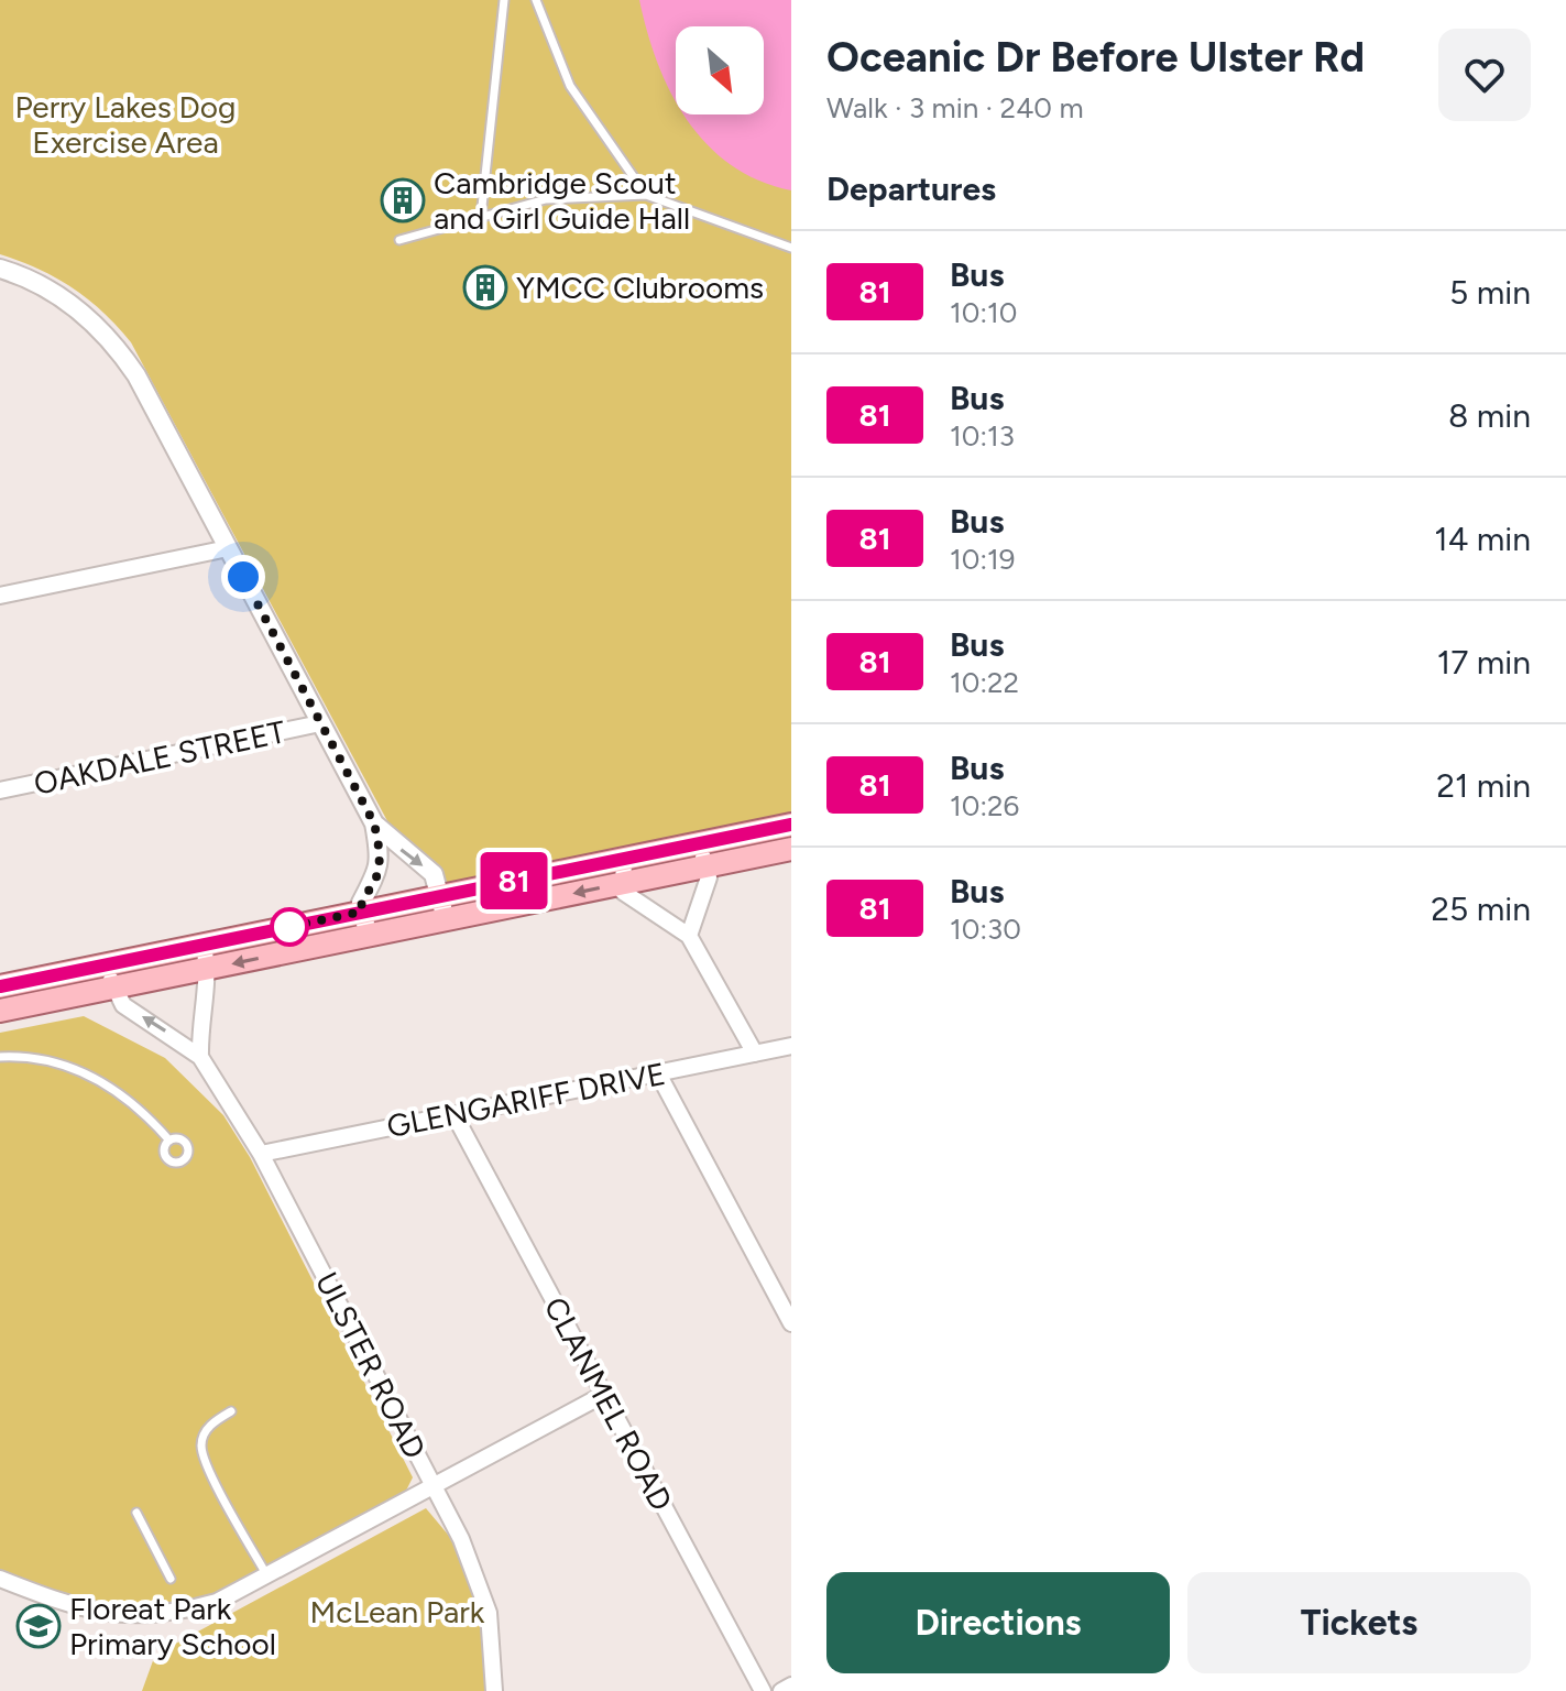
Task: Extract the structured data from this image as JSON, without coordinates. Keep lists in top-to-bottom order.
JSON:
{
  "streets": {
    "street": [
      "OAKDALE STREET",
      "GLENGARIFF DRIVE",
      "ULSTER ROAD",
      "CLANMEL ROAD"
    ]
  },
  "crossings": [
    ["GLENGARIFF DRIVE", "ULSTER ROAD"],
    ["GLENGARIFF DRIVE", "CLANMEL ROAD"]
  ],
  "parks": ["Perry Lakes Dog Exercise Area", "McLean Park"],
  "places": {
    "building": ["Cambridge Scout and Girl Guide Hall", "YMCC Clubrooms"],
    "school or university": ["Floreat Park Primary School"]
  },
  "lines": ["bus line 81"],
  "north": "bottom right",
  "page": {
    "on_map": "81",
    "heading": [
      ["Oceanic Dr Before Ulster Rd", "Walk · 3 min · 240 m"],
      "Departures"
    ],
    "list": [
      {
        "mark": "81",
        "name": "Bus",
        "note": "10:10",
        "value": "5 min"
      },
      {
        "mark": "81",
        "name": "Bus",
        "note": "10:13",
        "value": "8 min"
      },
      {
        "mark": "81",
        "name": "Bus",
        "note": "10:19",
        "value": "14 min"
      },
      {
        "mark": "81",
        "name": "Bus",
        "note": "10:22",
        "value": "17 min"
      },
      {
        "mark": "81",
        "name": "Bus",
        "note": "10:26",
        "value": "21 min"
      },
      {
        "mark": "81",
        "name": "Bus",
        "note": "10:30",
        "value": "25 min"
      }
    ],
    "buttons": ["Directions", "Tickets"]
  }
}
